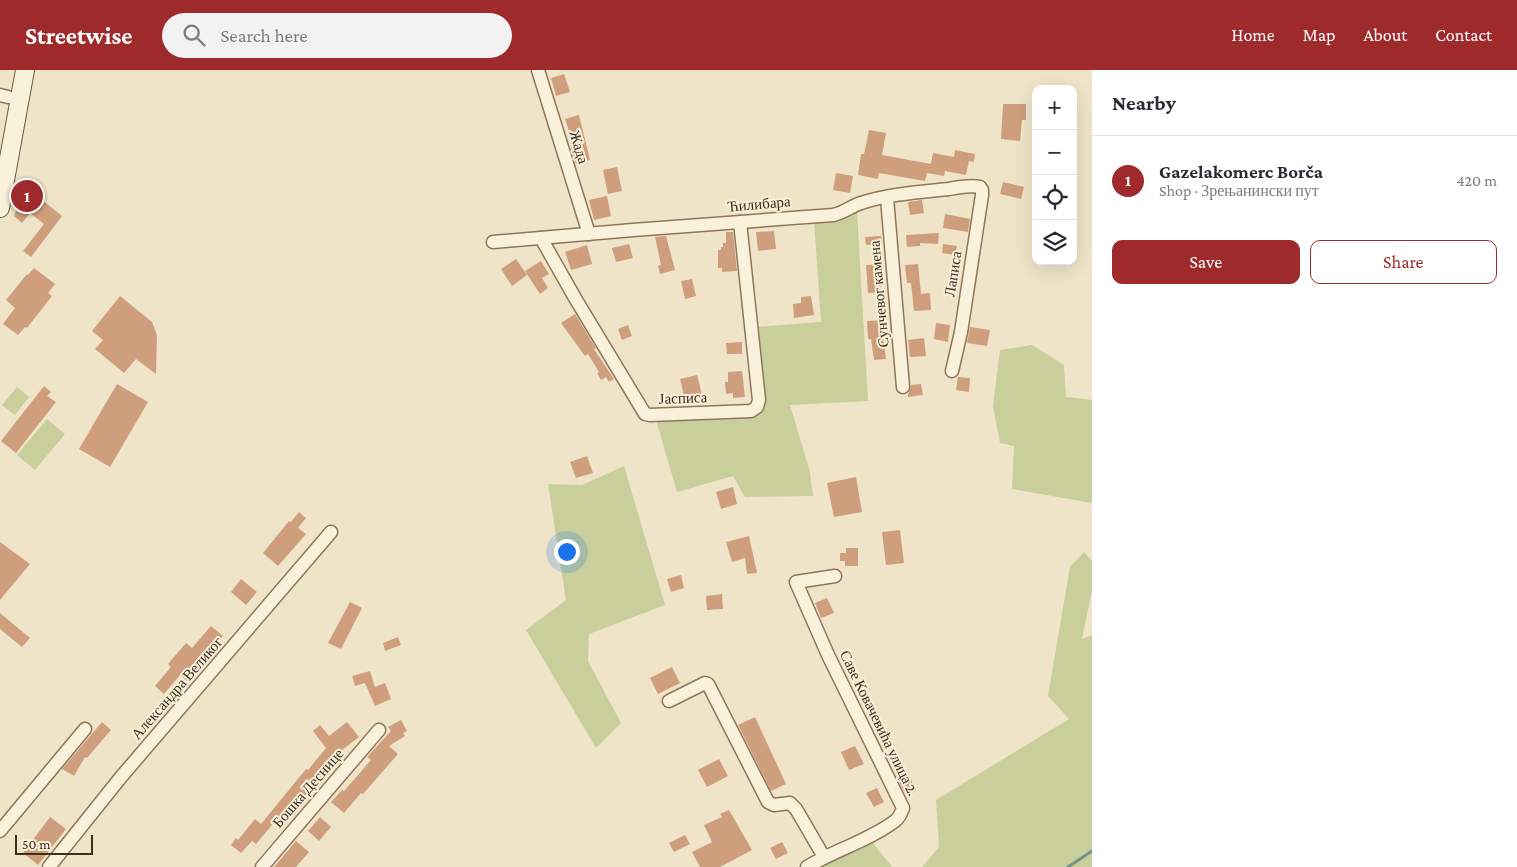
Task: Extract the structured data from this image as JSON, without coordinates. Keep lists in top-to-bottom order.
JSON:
{
  "streets": {
    "street": [
      "Жада",
      "Ћилибара",
      "Лаписа",
      "Сунчевог камена",
      "Јасписа",
      "Александра Великог",
      "Саве Ковачевића улица 2.",
      "Бошка Деснице"
    ]
  },
  "crossings": [
    ["Жада", "Ћилибара"],
    ["Ћилибара", "Лаписа"],
    ["Ћилибара", "Сунчевог камена"],
    ["Ћилибара", "Јасписа"]
  ],
  "scale_bar": "50 m",
  "page": {
    "header": "Streetwise",
    "search": "Search here",
    "nav": [
      "Home",
      "Map",
      "About",
      "Contact"
    ],
    "heading": "Nearby",
    "map_buttons": ["+", "−"],
    "list": [
      {
        "mark": "1",
        "name": "Gazelakomerc Borča",
        "note": "Shop · Зрењанински пут",
        "value": "420 m"
      }
    ],
    "pins": "1",
    "buttons": ["Save", "Share"],
    "scale": "50 m"
  }
}
